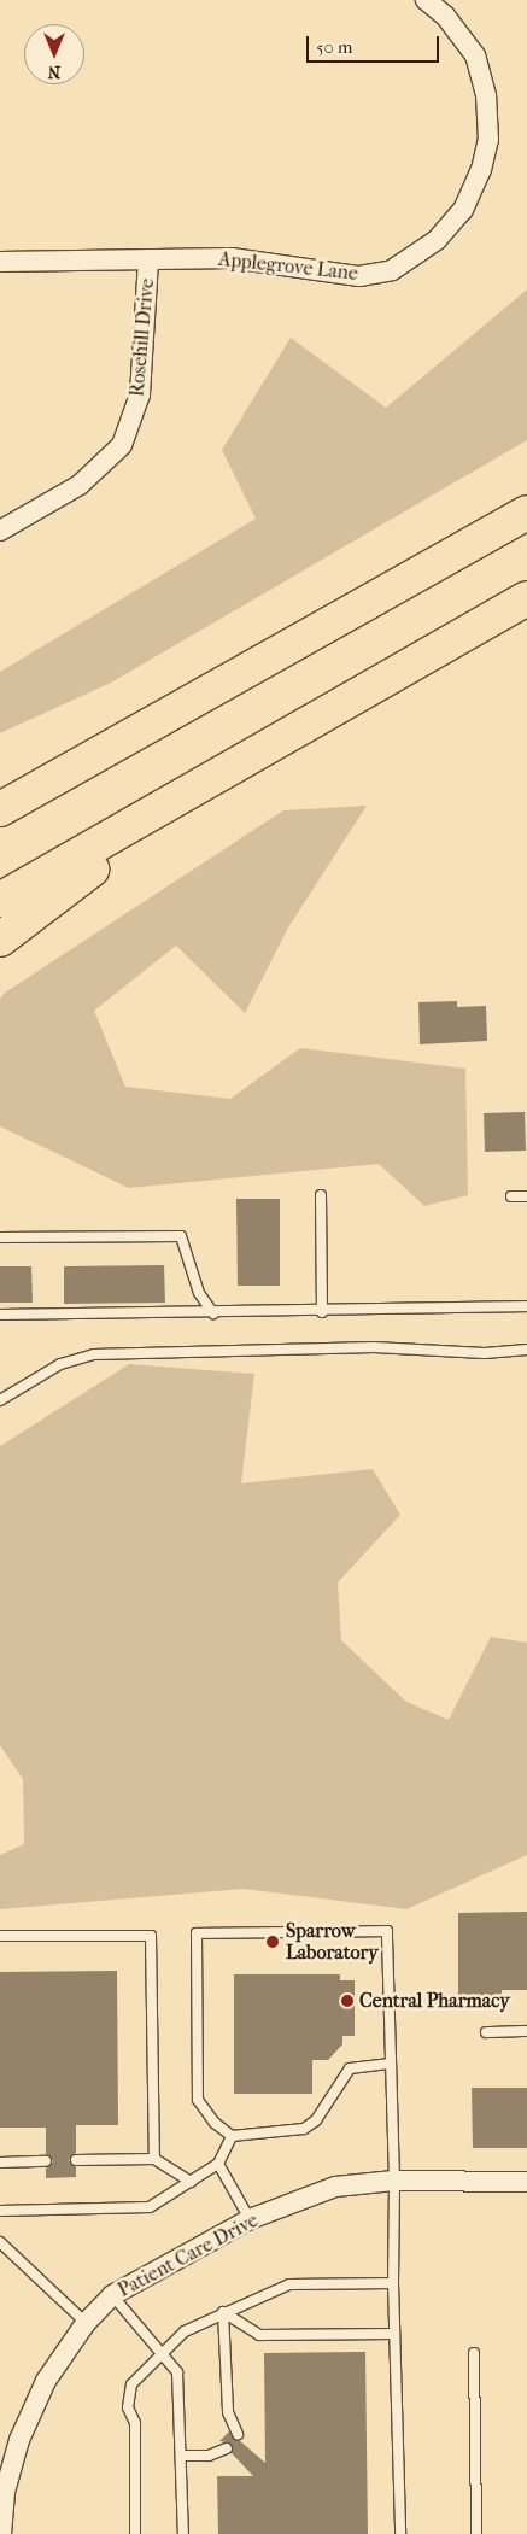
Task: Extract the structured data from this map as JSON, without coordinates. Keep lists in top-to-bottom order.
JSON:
{
  "streets": {
    "street": ["Applegrove Lane", "Rosehill Drive", "Patient Care Drive"]
  },
  "crossings": [
    ["Applegrove Lane", "Rosehill Drive"]
  ],
  "places": ["Sparrow Laboratory", "Central Pharmacy"],
  "scale_bar": "50 m",
  "north": "bottom"
}
